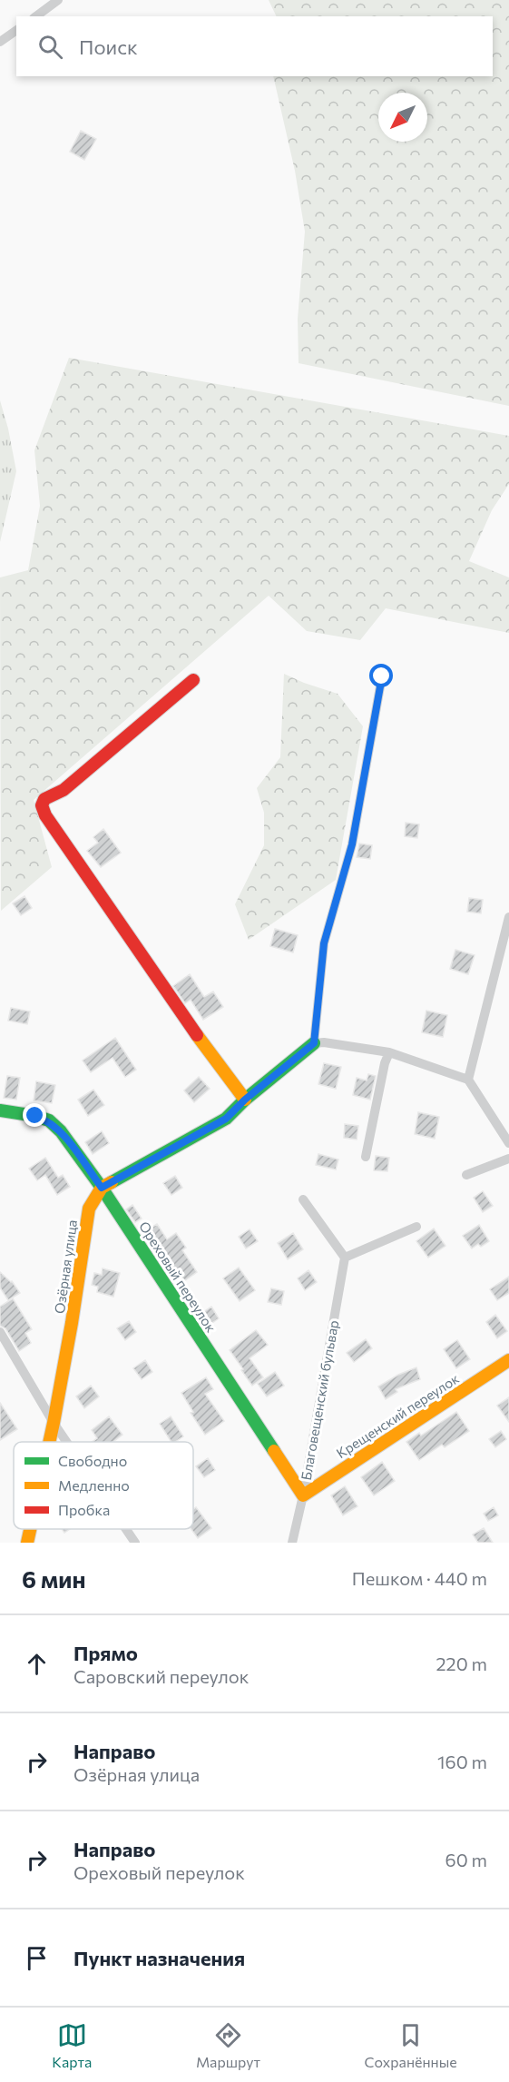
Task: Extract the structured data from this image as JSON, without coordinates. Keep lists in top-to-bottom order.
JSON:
{
  "streets": {
    "street": [
      "Озёрная улица",
      "Ореховый переулок",
      "Благовещенский бульвар",
      "Крещенский переулок"
    ]
  },
  "crossings": [
    ["Озёрная улица", "Ореховый переулок"],
    ["Ореховый переулок", "Благовещенский бульвар"],
    ["Ореховый переулок", "Крещенский переулок"],
    ["Благовещенский бульвар", "Крещенский переулок"]
  ],
  "legend": ["Свободно", "Медленно", "Пробка"],
  "north": "bottom left",
  "page": {
    "search": "Поиск",
    "heading": ["6 мин", "Пешком · 440 m"],
    "list": [
      ["Прямо", "Саровский переулок", "220 m"],
      ["Направо", "Озёрная улица", "160 m"],
      ["Направо", "Ореховый переулок", "60 m"],
      "Пункт назначения"
    ],
    "nav": ["Карта", "Маршрут", "Сохранённые"]
  }
}
